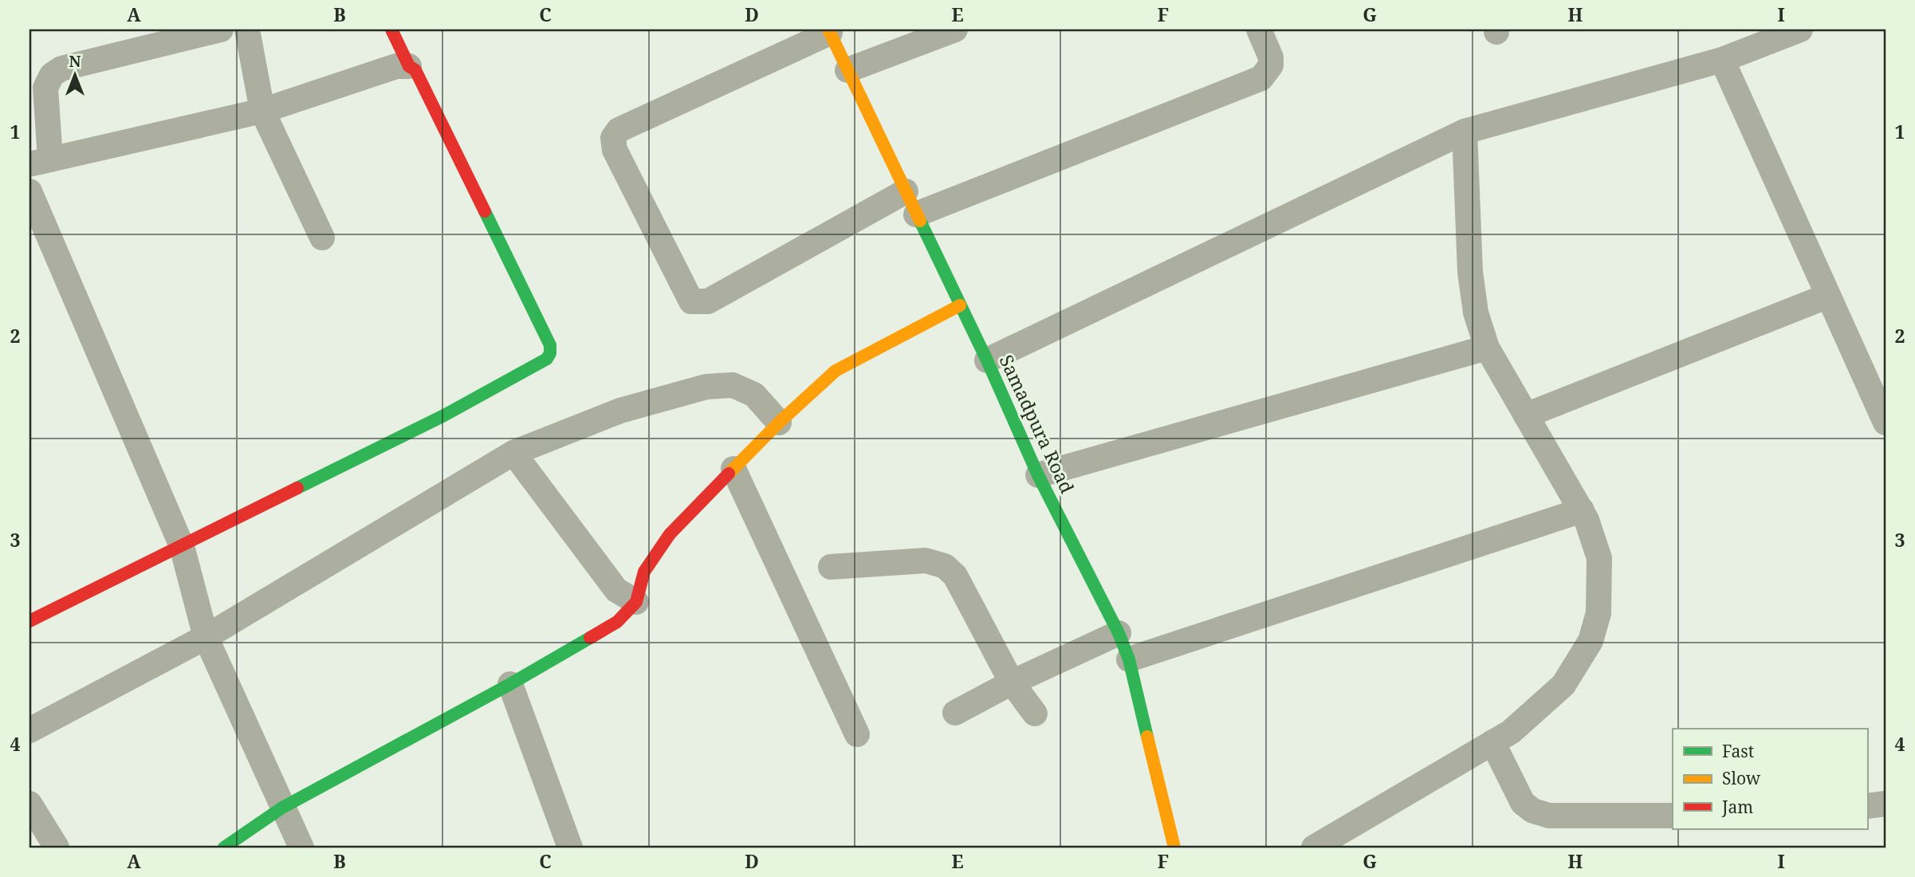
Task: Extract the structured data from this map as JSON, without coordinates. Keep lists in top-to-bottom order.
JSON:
{
  "streets": {
    "street": ["Samadpura Road"]
  },
  "legend": ["Fast", "Slow", "Jam"],
  "north": "top",
  "grid": {
    "columns": [
      "A",
      "B",
      "C",
      "D",
      "E",
      "F",
      "G",
      "H",
      "I"
    ],
    "rows": [
      "1",
      "2",
      "3",
      "4"
    ]
  }
}
